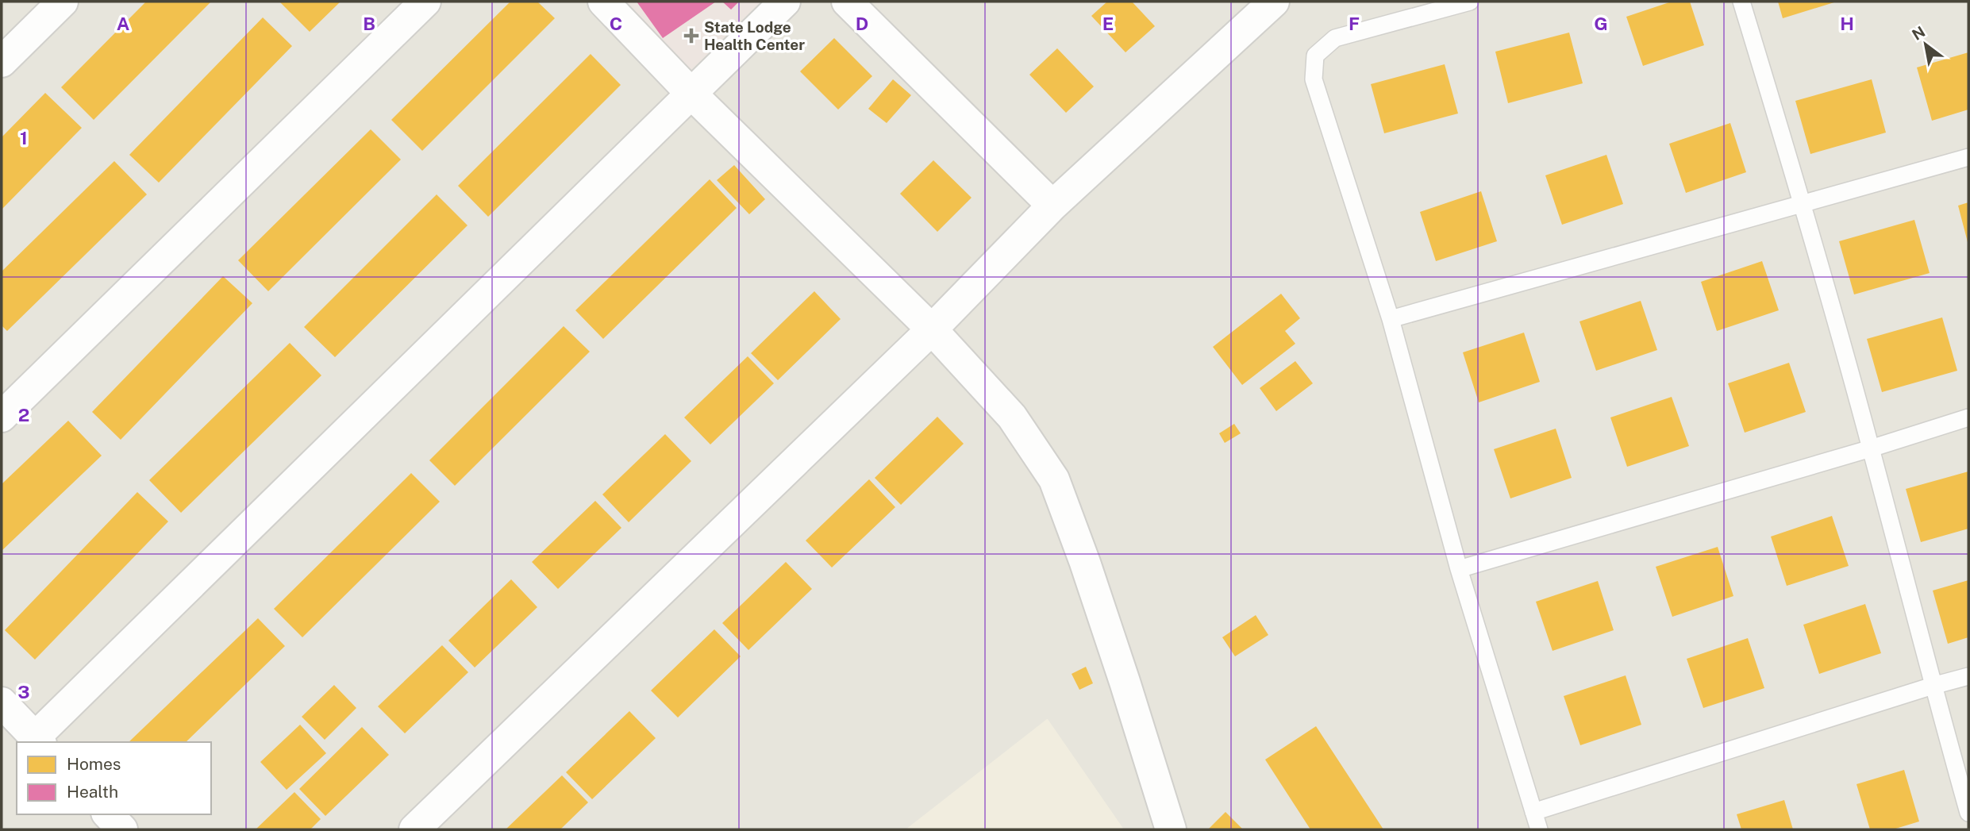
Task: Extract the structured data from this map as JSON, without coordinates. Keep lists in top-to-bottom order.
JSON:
{
  "places": {
    "health": ["State Lodge Health Center"]
  },
  "legend": ["Homes", "Health"],
  "north": "top left",
  "grid": {
    "columns": [
      "A",
      "B",
      "C",
      "D",
      "E",
      "F",
      "G",
      "H"
    ],
    "rows": ["1", "2", "3"]
  }
}
